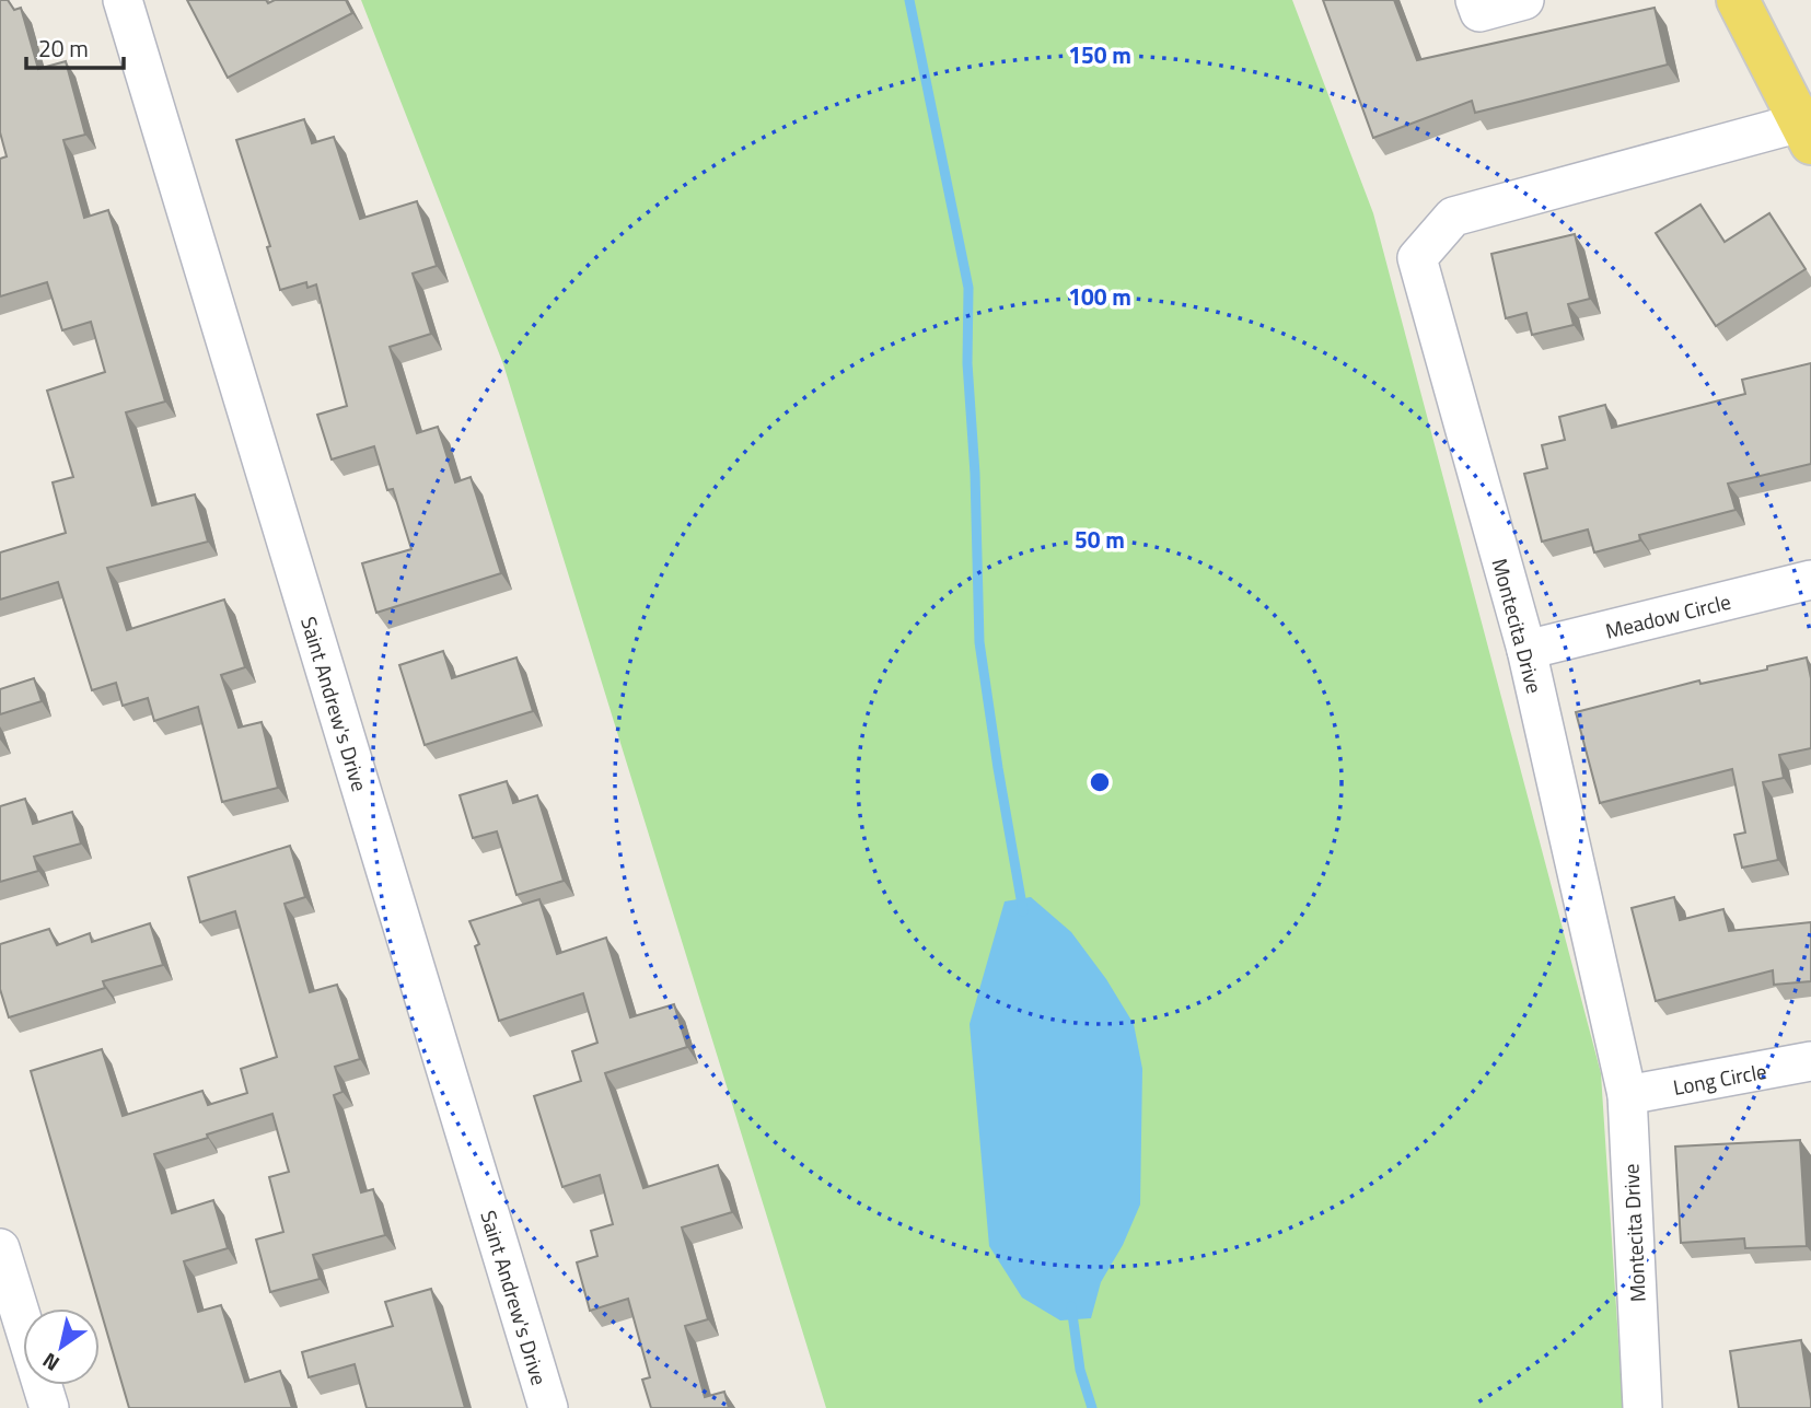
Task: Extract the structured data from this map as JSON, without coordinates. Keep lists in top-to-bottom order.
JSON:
{
  "streets": {
    "street": [
      "Meadow Circle",
      "Montecita Drive",
      "Saint Andrew's Drive",
      "Long Circle"
    ]
  },
  "crossings": [
    ["Meadow Circle", "Montecita Drive"],
    ["Montecita Drive", "Long Circle"]
  ],
  "scale_bar": "20 m",
  "north": "bottom left",
  "rings": ["150 m", "100 m", "50 m"]
}
